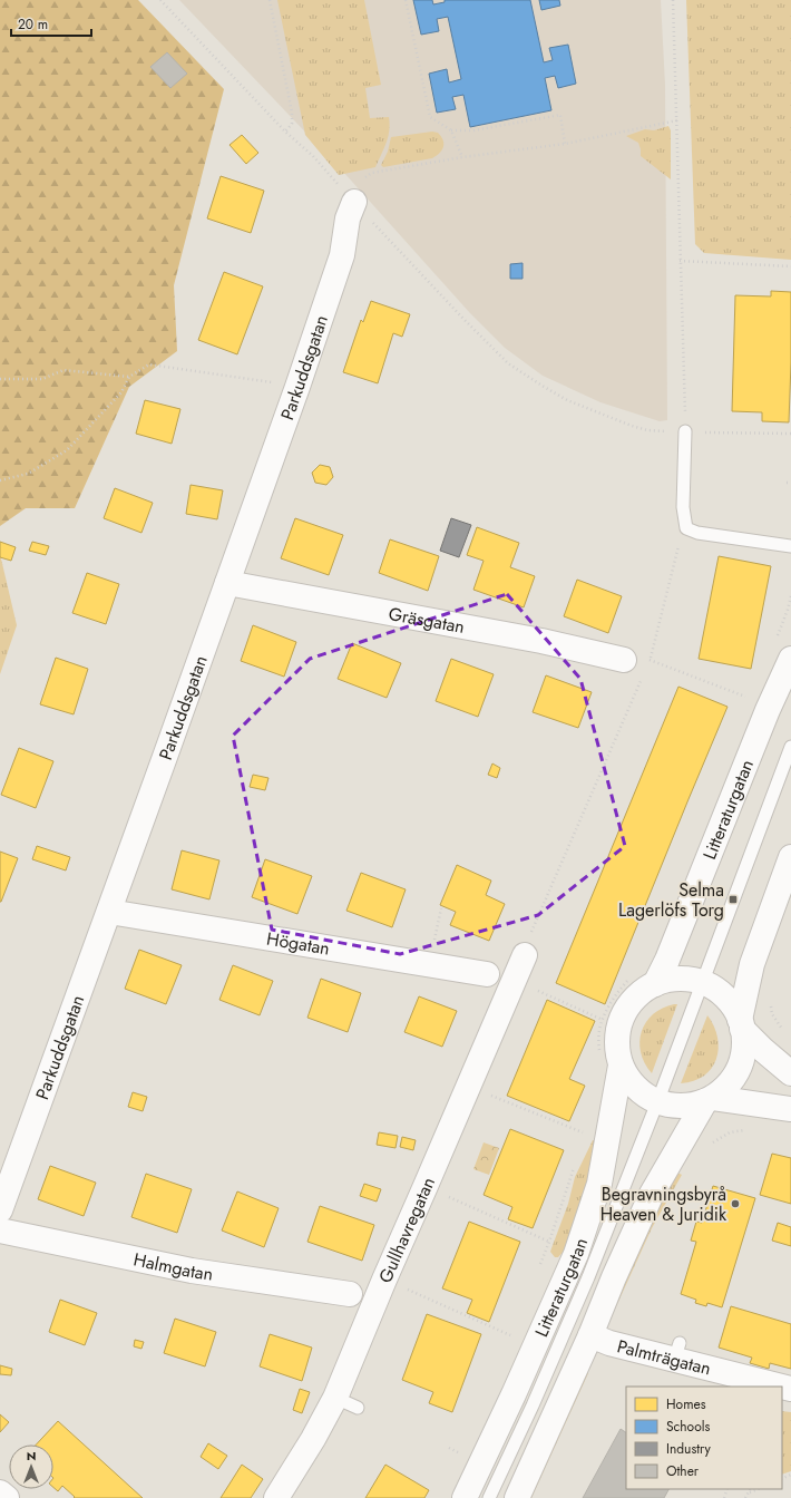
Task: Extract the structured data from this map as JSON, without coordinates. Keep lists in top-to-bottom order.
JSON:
{
  "streets": {
    "street": [
      "Parkuddsgatan",
      "Gräsgatan",
      "Litteraturgatan",
      "Högatan",
      "Gullhavregatan",
      "Halmgatan",
      "Palmträgatan"
    ]
  },
  "crossings": [
    ["Parkuddsgatan", "Gräsgatan"],
    ["Parkuddsgatan", "Högatan"],
    ["Litteraturgatan", "Palmträgatan"]
  ],
  "places": {
    "transit": ["Selma Lagerlöfs Torg"],
    "other": ["Begravningsbyrå Heaven & Juridik"]
  },
  "legend": [
    "Homes",
    "Schools",
    "Industry",
    "Other"
  ],
  "scale_bar": "20 m",
  "north": "top"
}
